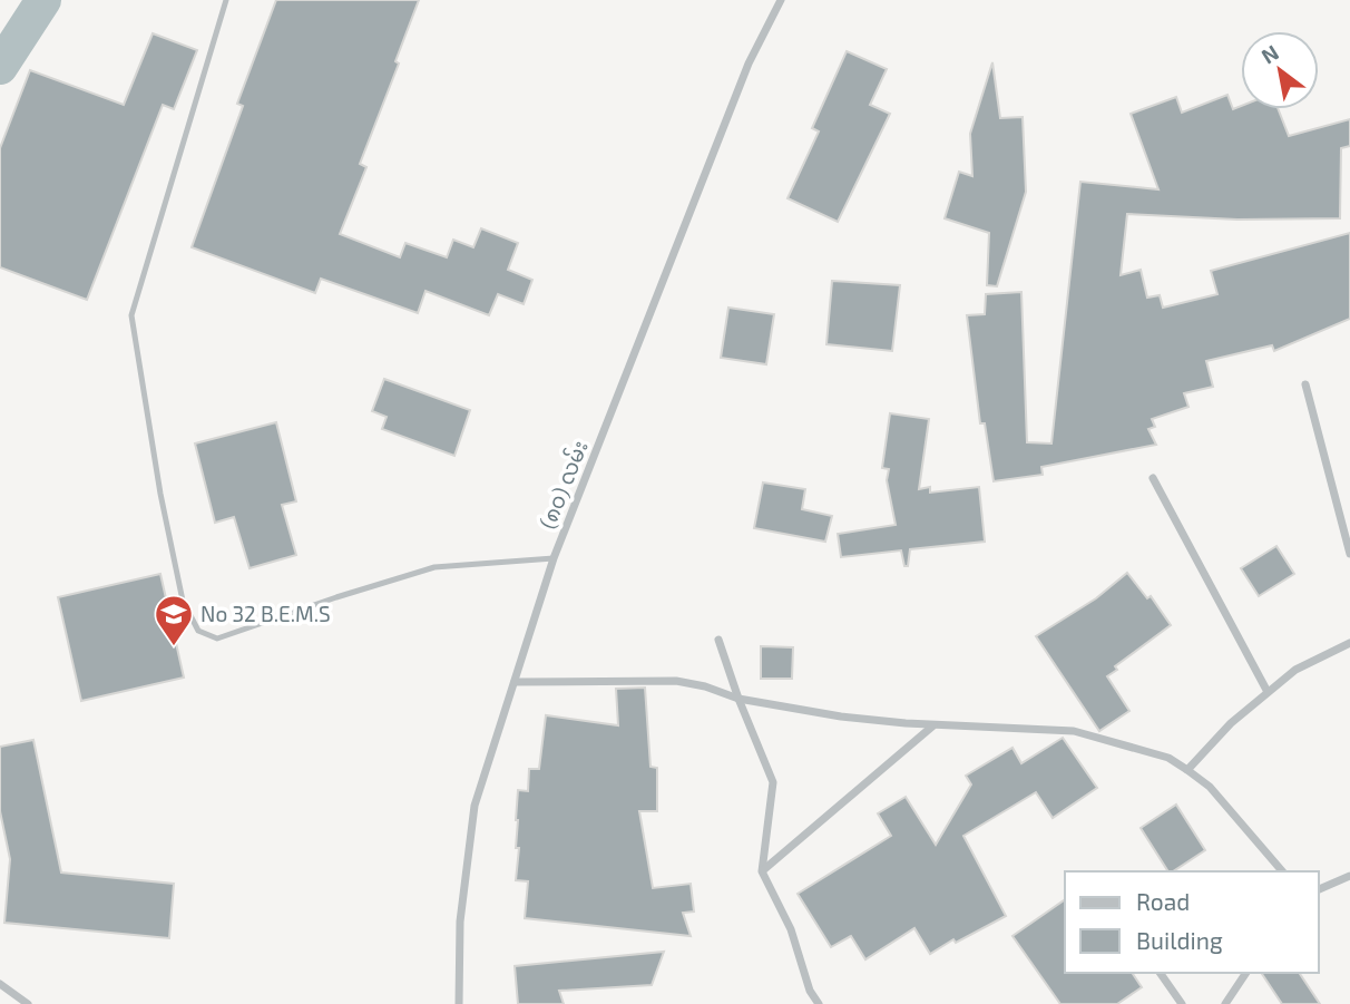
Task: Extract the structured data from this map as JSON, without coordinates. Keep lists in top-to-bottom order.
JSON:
{
  "streets": {
    "street": ["(၈၀) လမ်း"]
  },
  "places": {
    "school or university": ["No 32 B.E.M.S"]
  },
  "legend": ["Road", "Building"],
  "north": "top left"
}
